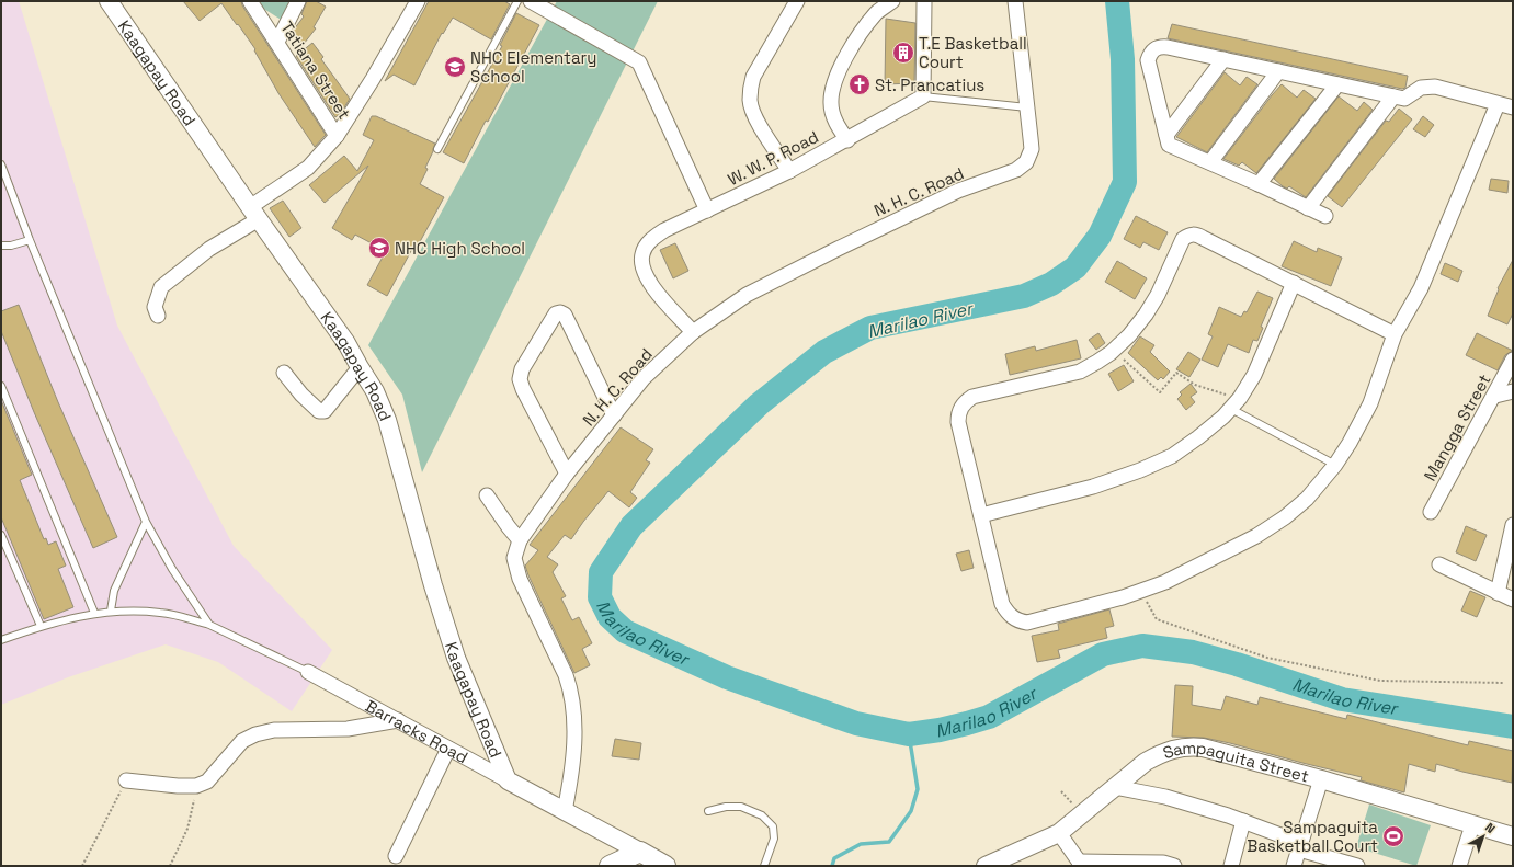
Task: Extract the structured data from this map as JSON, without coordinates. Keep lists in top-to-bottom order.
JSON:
{
  "streets": {
    "street": [
      "Tatiana Street",
      "Kaagapay Road",
      "W. W. P. Road",
      "N. H. C. Road",
      "Mangga Street",
      "Barracks Road",
      "Sampaguita Street"
    ]
  },
  "crossings": [
    ["Kaagapay Road", "Barracks Road"],
    ["W. W. P. Road", "N. H. C. Road"],
    ["N. H. C. Road", "Barracks Road"]
  ],
  "water": ["Marilao River"],
  "places": {
    "building": ["T.E Basketball Court"],
    "school or university": ["NHC Elementary School", "NHC High School"],
    "church": ["St. Prancatius"],
    "sports": ["Sampaguita Basketball Court"]
  },
  "north": "top right"
}
